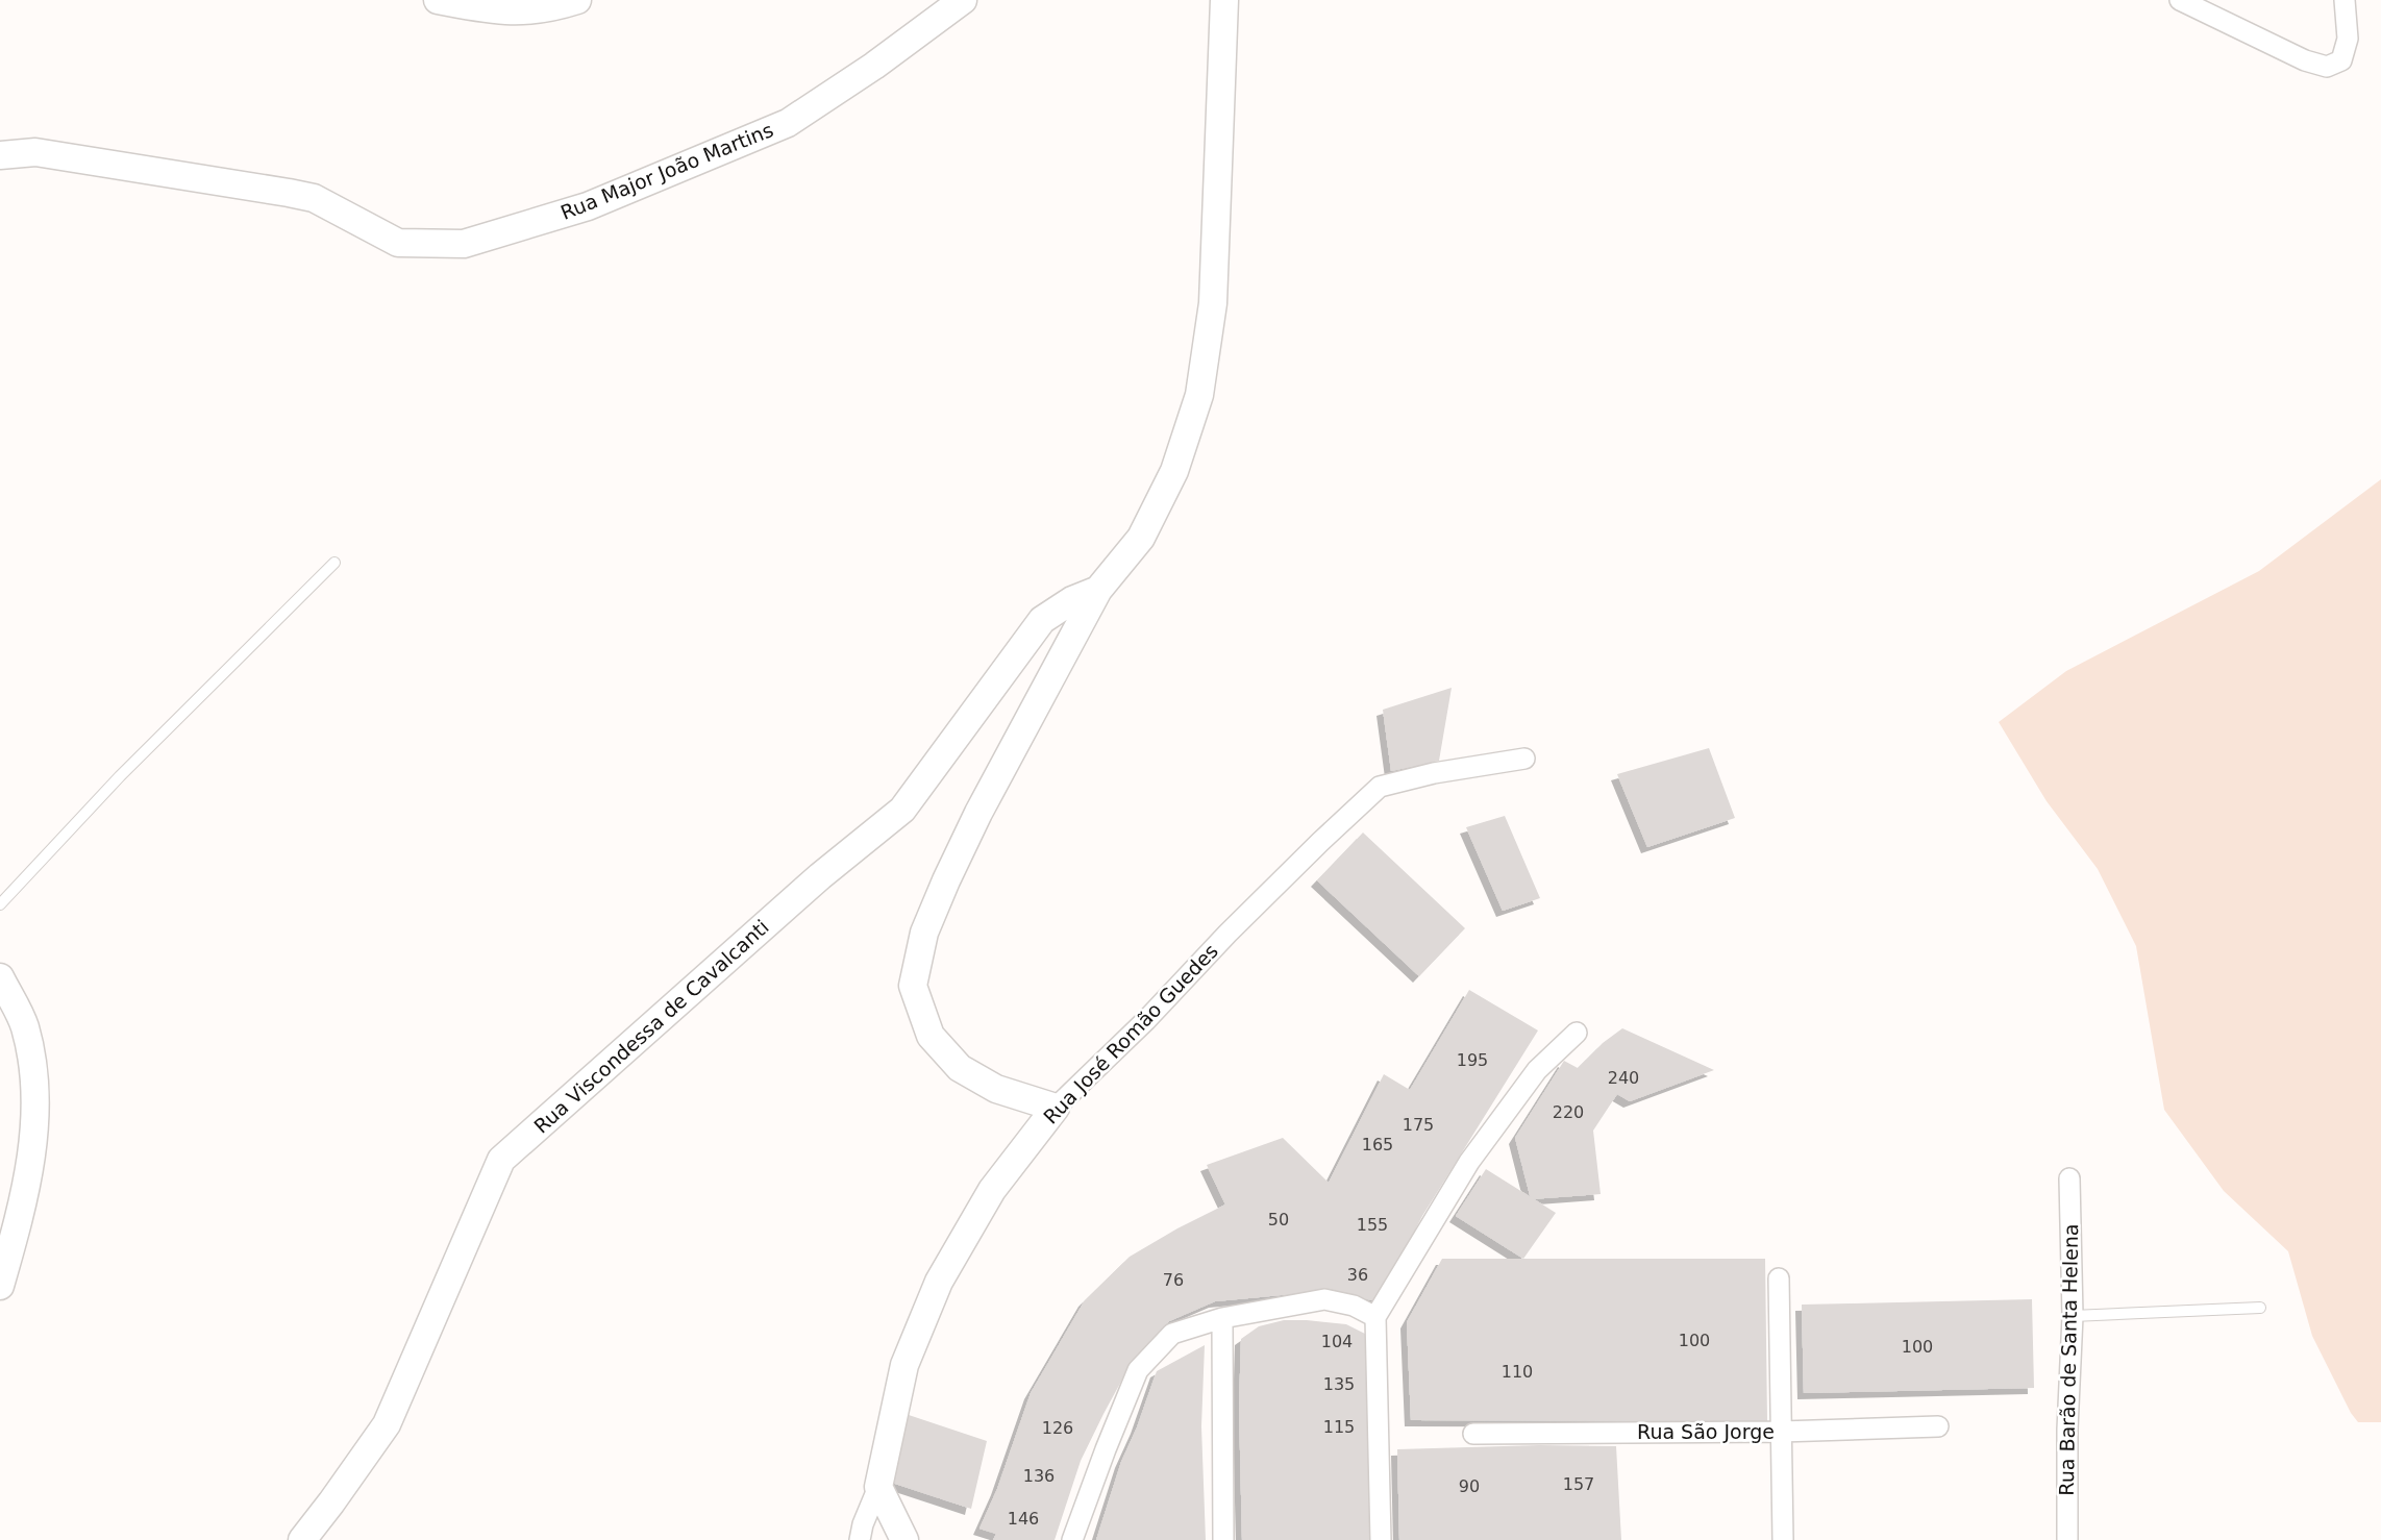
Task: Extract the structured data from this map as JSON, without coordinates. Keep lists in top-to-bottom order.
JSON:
{
  "streets": {
    "street": [
      "Rua Major João Martins",
      "Rua Viscondessa de Cavalcanti",
      "Rua José Romão Guedes",
      "Rua Barão de Santa Helena",
      "Rua São Jorge"
    ]
  },
  "house_numbers": [
    "195",
    "240",
    "220",
    "175",
    "165",
    "50",
    "155",
    "36",
    "76",
    "100",
    "104",
    "100",
    "110",
    "135",
    "115",
    "126",
    "136",
    "157",
    "90",
    "146"
  ]
}
